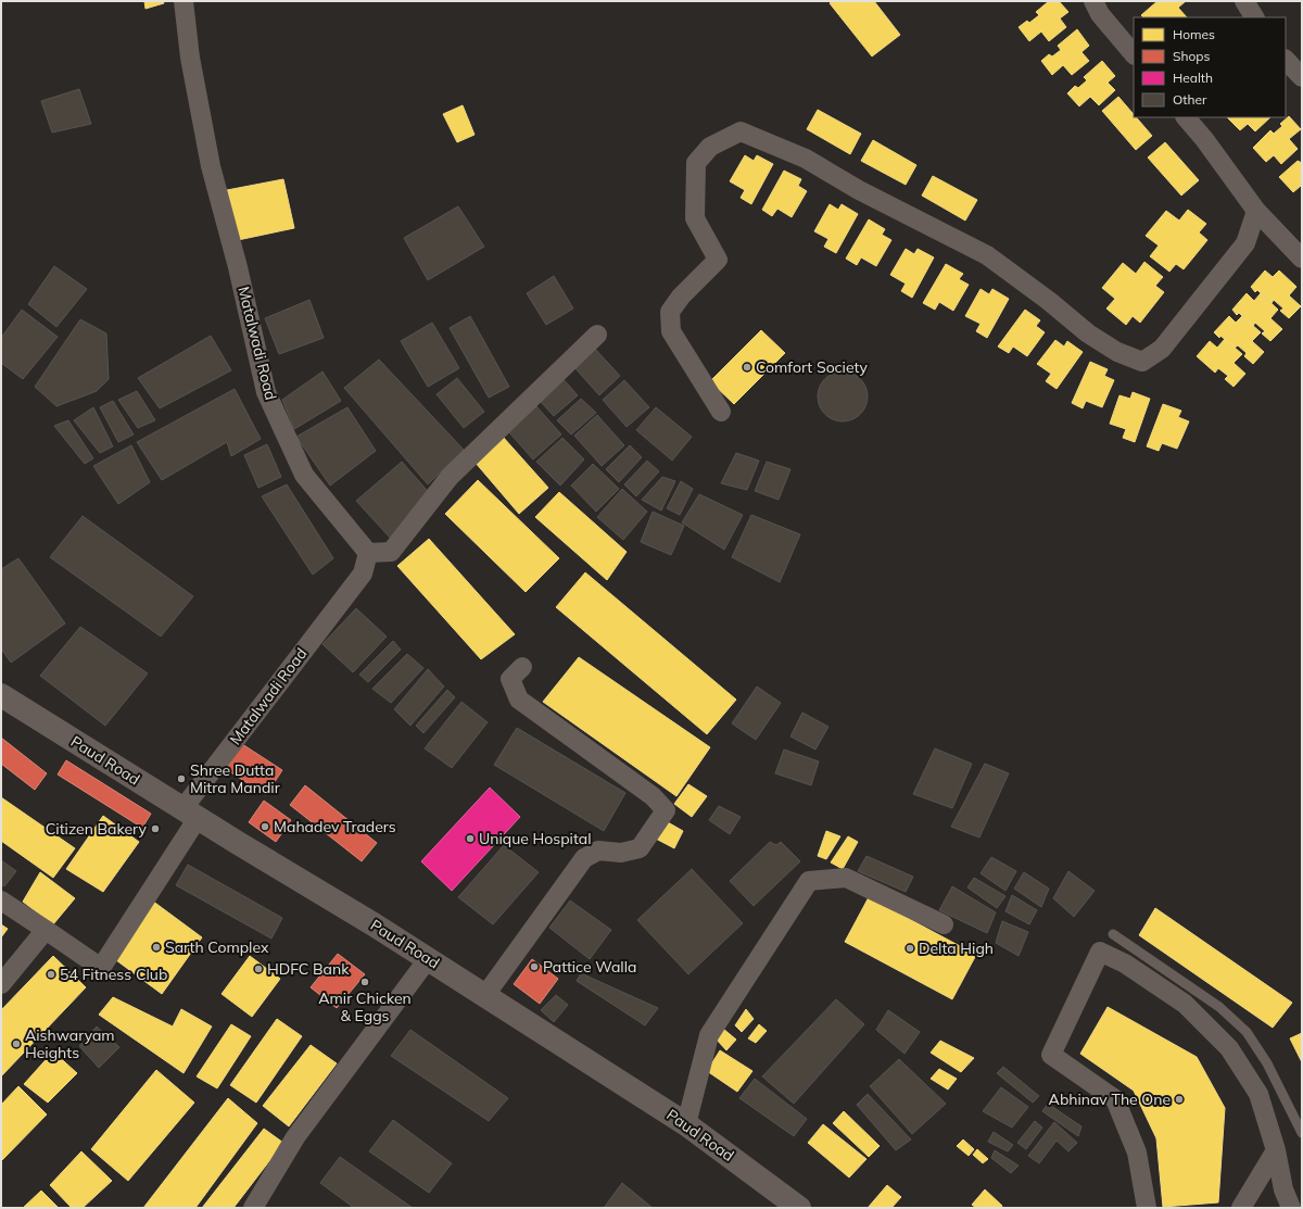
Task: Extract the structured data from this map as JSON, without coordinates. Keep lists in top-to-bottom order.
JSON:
{
  "streets": {
    "main road": ["Paud Road"],
    "street": ["Matalwadi Road"]
  },
  "crossings": [
    ["Matalwadi Road", "Paud Road"]
  ],
  "places": [
    "Comfort Society",
    "Shree Dutta Mitra Mandir",
    "Mahadev Traders",
    "Citizen Bakery",
    "Unique Hospital",
    "Sarth Complex",
    "Delta High",
    "Pattice Walla",
    "HDFC Bank",
    "54 Fitness Club",
    "Amir Chicken & Eggs",
    "Aishwaryam Heights",
    "Abhinav The One"
  ],
  "legend": [
    "Homes",
    "Shops",
    "Health",
    "Other"
  ]
}
